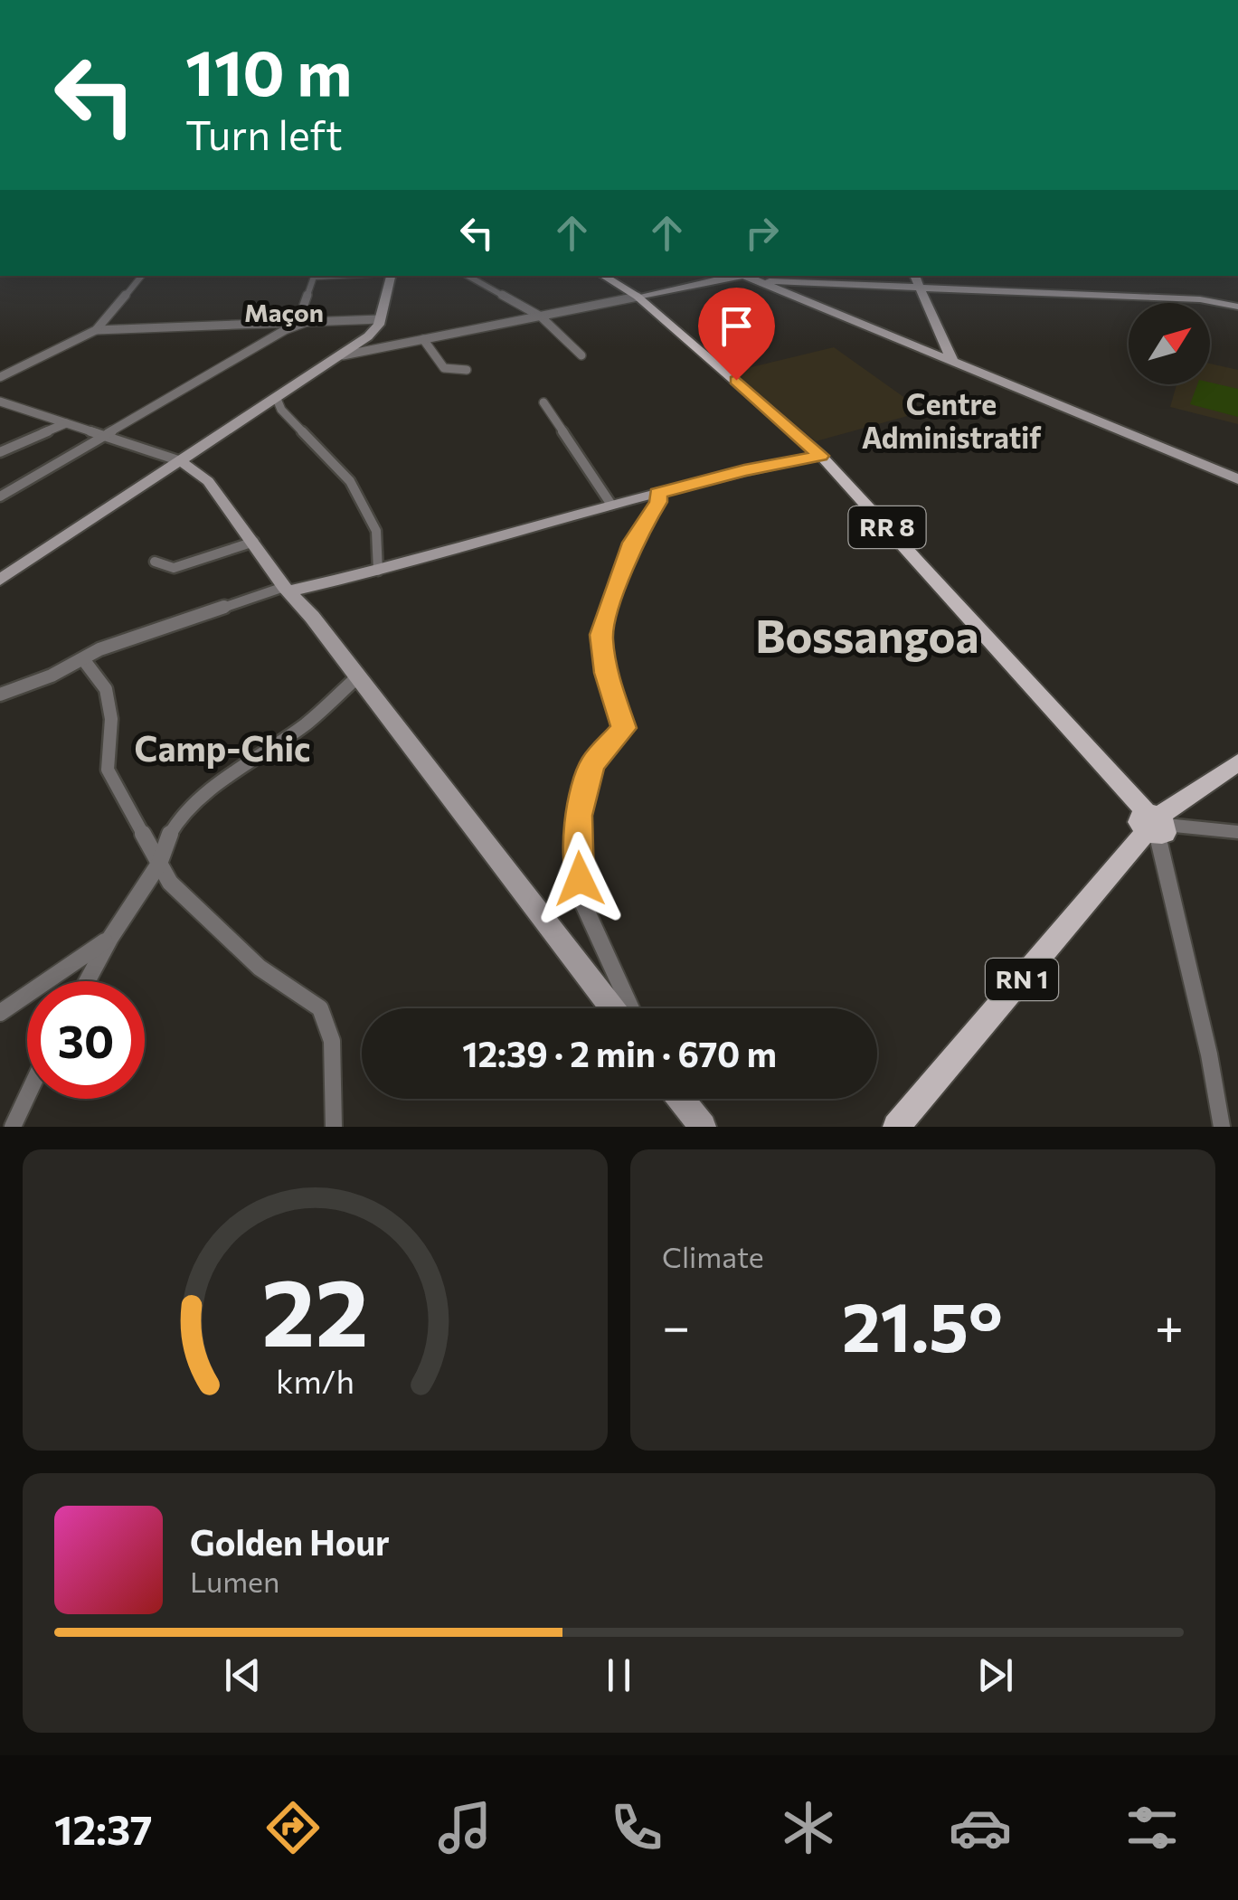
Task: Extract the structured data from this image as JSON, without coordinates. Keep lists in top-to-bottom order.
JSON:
{
  "streets": {
    "main road": ["RR 8", "RN 1"]
  },
  "crossings": [
    ["RR 8", "RN 1"]
  ],
  "districts": [
    "Maçon",
    "Centre Administratif",
    "Bossangoa",
    "Camp-Chic"
  ],
  "north": "top right",
  "page": {
    "turn": ["110 m", "Turn left"],
    "limit": "30",
    "trip": "12:39 · 2 min · 670 m",
    "tile": "Climate",
    "heat": ["−", "21.5°", "+"],
    "song": ["Golden Hour", "Lumen"],
    "tabs": "12:37",
    "gauge": ["22", "km/h"]
  }
}
